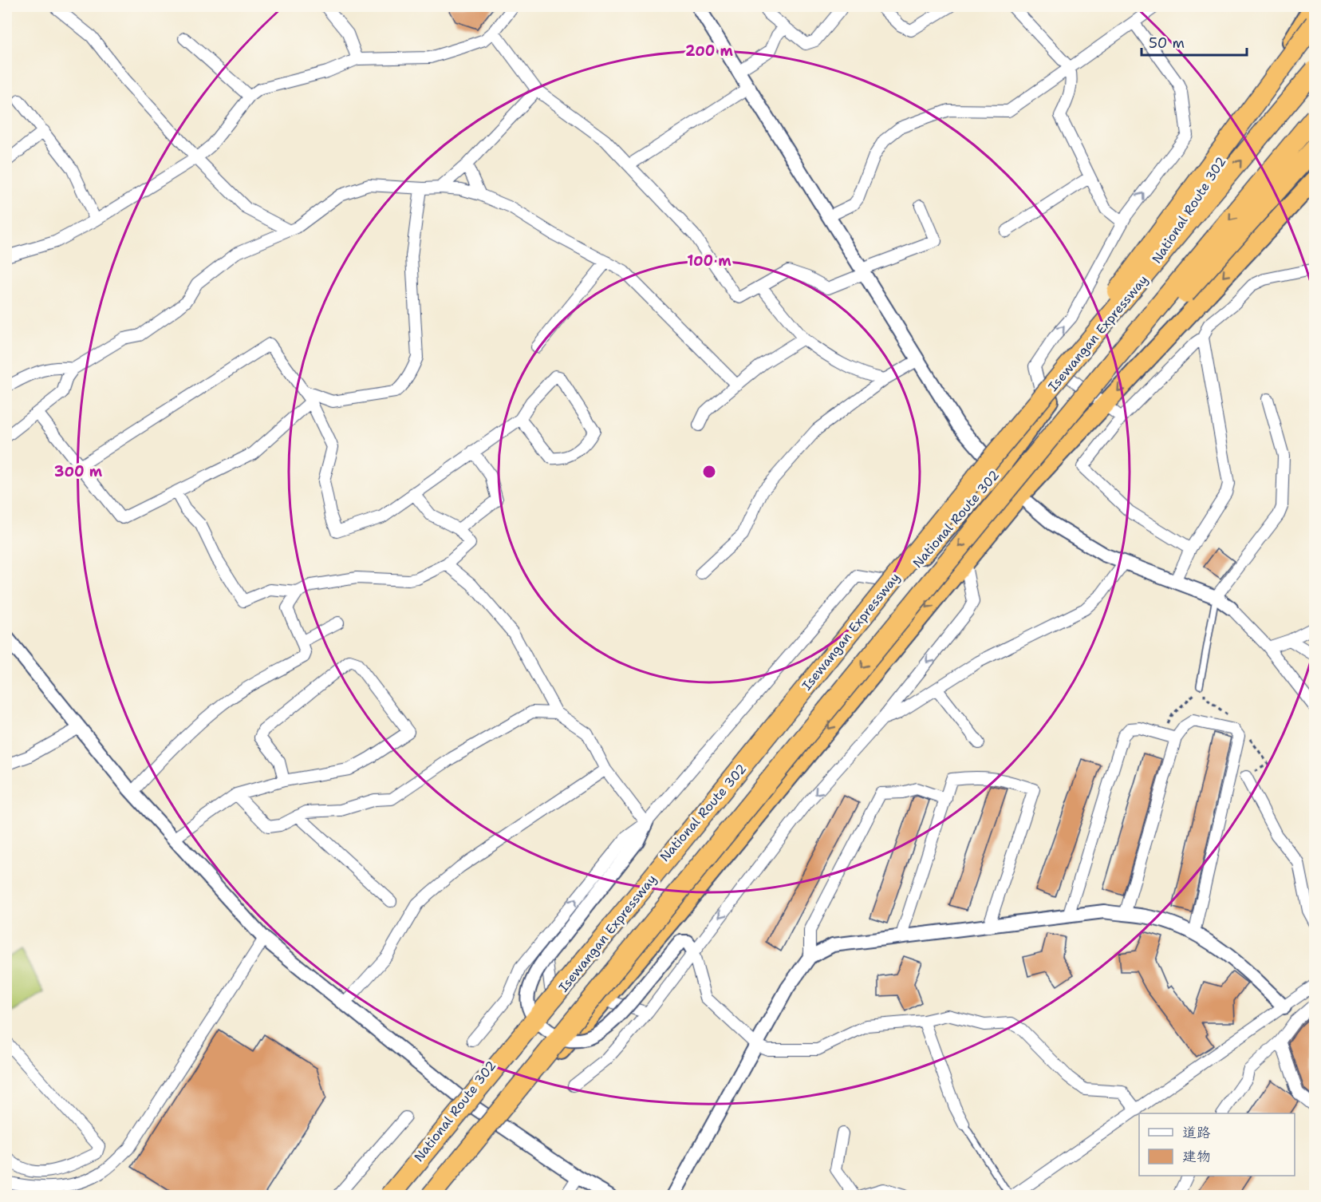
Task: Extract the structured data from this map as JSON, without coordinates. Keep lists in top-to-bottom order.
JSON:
{
  "streets": {
    "highway": ["National Route 302", "Isewangan Expressway"]
  },
  "crossings": [
    ["National Route 302", "Isewangan Expressway"]
  ],
  "legend": ["道路", "建物"],
  "scale_bar": "50 m",
  "rings": ["200 m", "100 m", "300 m"]
}
